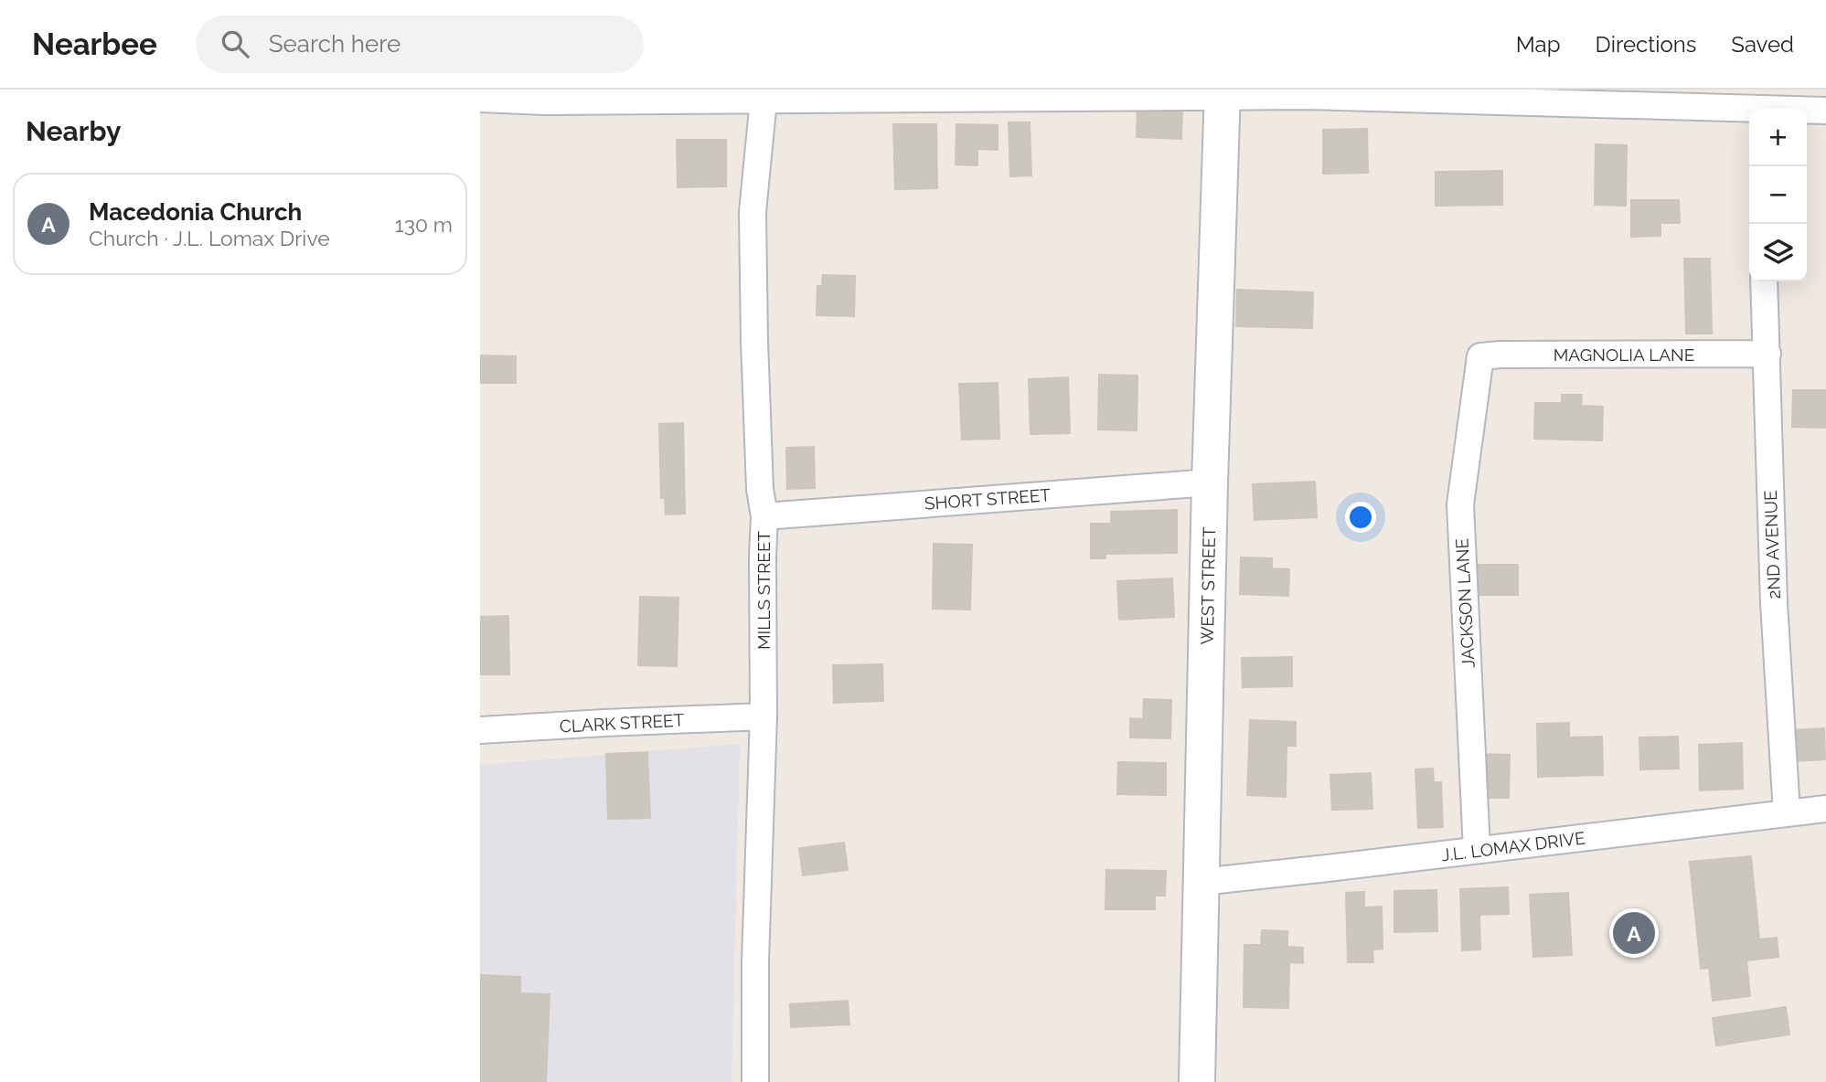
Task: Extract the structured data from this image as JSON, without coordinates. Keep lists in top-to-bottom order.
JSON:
{
  "streets": {
    "street": [
      "MAGNOLIA LANE",
      "SHORT STREET",
      "2ND AVENUE",
      "WEST STREET",
      "MILLS STREET",
      "JACKSON LANE",
      "CLARK STREET",
      "J.L. LOMAX DRIVE"
    ]
  },
  "crossings": [
    ["MAGNOLIA LANE", "2ND AVENUE"],
    ["MAGNOLIA LANE", "JACKSON LANE"],
    ["SHORT STREET", "WEST STREET"],
    ["SHORT STREET", "MILLS STREET"],
    ["2ND AVENUE", "J.L. LOMAX DRIVE"],
    ["WEST STREET", "J.L. LOMAX DRIVE"],
    ["MILLS STREET", "CLARK STREET"],
    ["JACKSON LANE", "J.L. LOMAX DRIVE"]
  ],
  "page": {
    "header": "Nearbee",
    "search": "Search here",
    "nav": ["Map", "Directions", "Saved"],
    "heading": "Nearby",
    "map_buttons": ["+", "−"],
    "list": [
      {
        "mark": "A",
        "name": "Macedonia Church",
        "note": "Church · J.L. Lomax Drive",
        "value": "130 m"
      }
    ],
    "pins": "A"
  }
}
